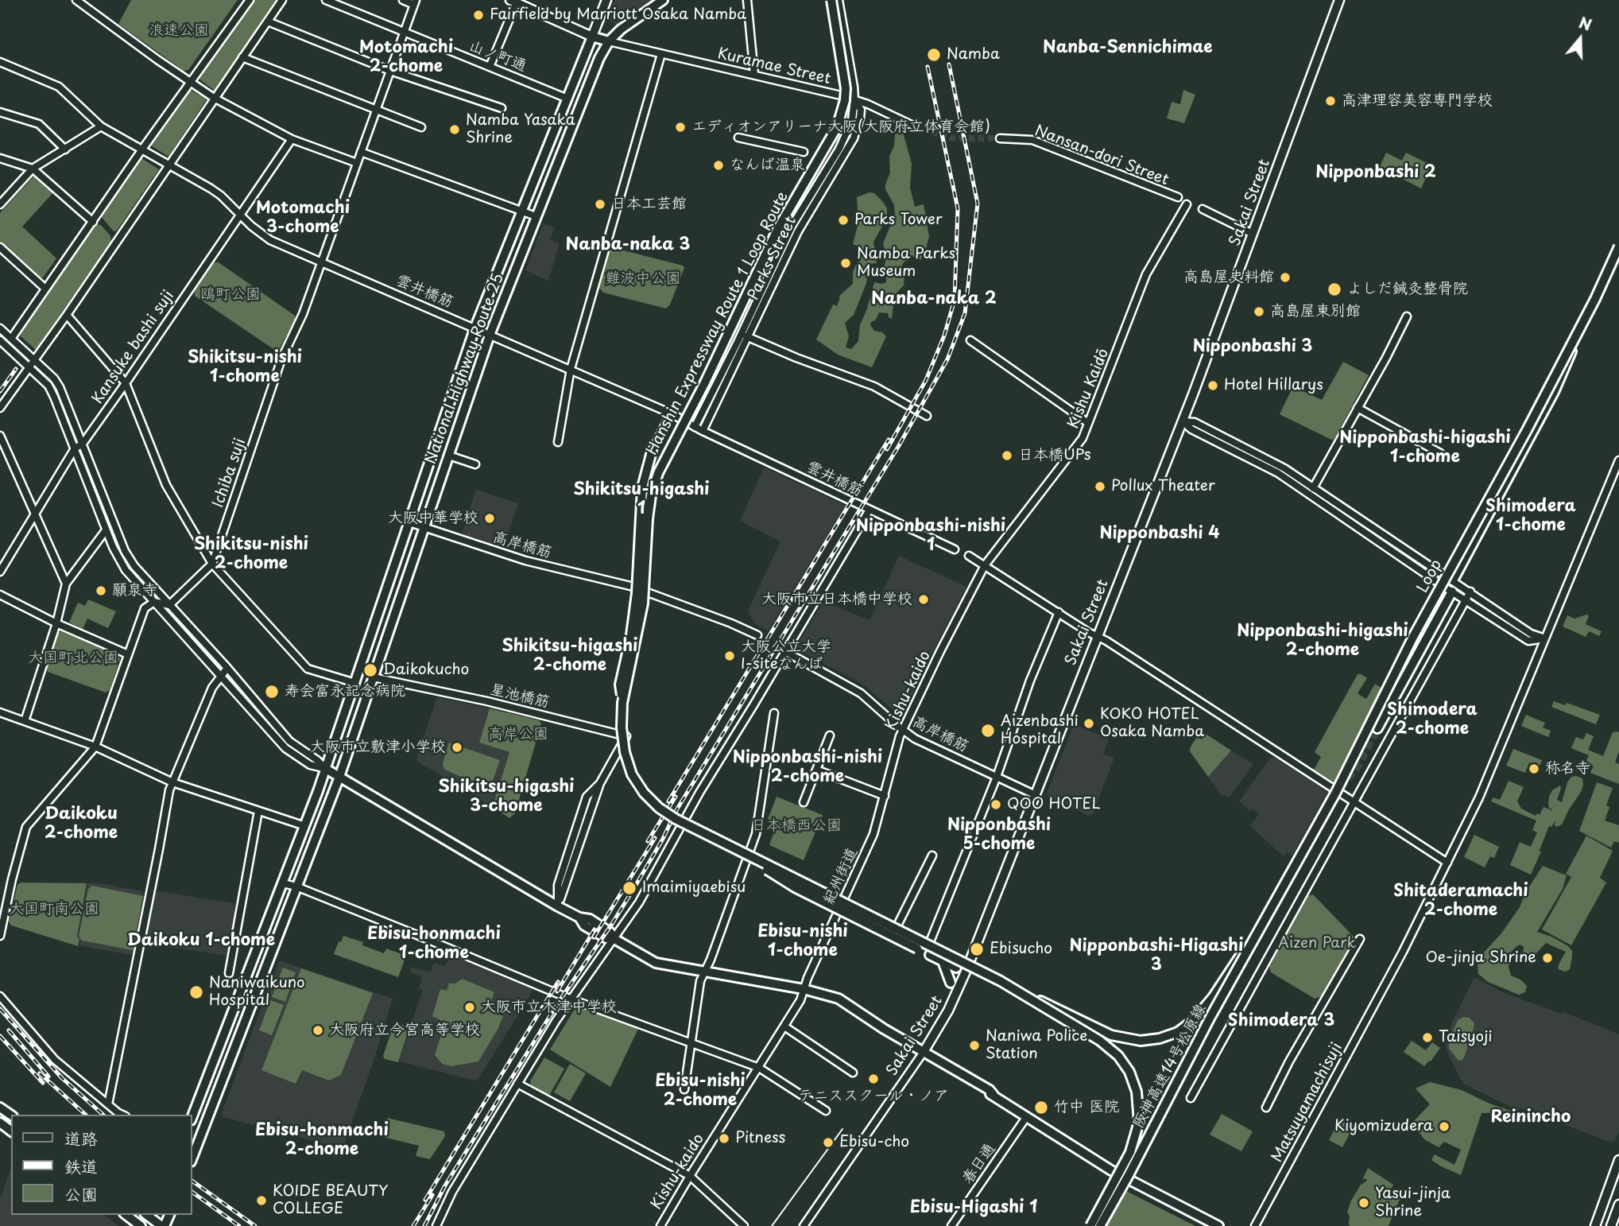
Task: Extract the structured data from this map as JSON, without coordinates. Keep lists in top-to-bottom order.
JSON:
{
  "streets": {
    "highway": [
      "Hanshin Expressway Route 1 Loop Route",
      "National Highway Route 25",
      "Loop",
      "阪神高速14号松原線"
    ],
    "main road": ["Sakai Street"],
    "street": [
      "山ノ町通",
      "Kuramae Street",
      "Nansan-dori Street",
      "Parks Street",
      "雲井橋筋",
      "Kansuke bashi suji",
      "Kishu Kaidō",
      "Ichiba suji",
      "高岸橋筋",
      "Kishu-kaido",
      "星池橋筋",
      "紀州街道",
      "Matsuyamachisuji",
      "春日通"
    ]
  },
  "crossings": [
    ["山ノ町通", "National Highway Route 25"],
    ["山ノ町通", "Ichiba suji"],
    ["Kuramae Street", "Parks Street"],
    ["Kuramae Street", "National Highway Route 25"],
    ["Sakai Street", "高岸橋筋"],
    ["Parks Street", "雲井橋筋"],
    ["雲井橋筋", "Kansuke bashi suji"],
    ["雲井橋筋", "National Highway Route 25"],
    ["雲井橋筋", "Ichiba suji"],
    ["Hanshin Expressway Route 1 Loop Route", "阪神高速14号松原線"],
    ["National Highway Route 25", "高岸橋筋"],
    ["National Highway Route 25", "星池橋筋"],
    ["Kishu Kaidō", "Kishu-kaido"],
    ["高岸橋筋", "Kishu-kaido"],
    ["Loop", "阪神高速14号松原線"],
    ["Kishu-kaido", "紀州街道"]
  ],
  "districts": [
    "Motomachi 2-chome",
    "Nanba-Sennichimae",
    "Nipponbashi 2",
    "Motomachi 3-chome",
    "Nanba-naka 3",
    "Nanba-naka 2",
    "Nipponbashi 3",
    "Shikitsu-nishi 1-chome",
    "Nipponbashi-higashi 1-chome",
    "Shikitsu-higashi 1",
    "Shimodera 1-chome",
    "Nipponbashi-nishi 1",
    "Nipponbashi 4",
    "Shikitsu-nishi 2-chome",
    "Nipponbashi-higashi 2-chome",
    "Shikitsu-higashi 2-chome",
    "Shimodera 2-chome",
    "Nipponbashi-nishi 2-chome",
    "Shikitsu-higashi 3-chome",
    "Daikoku 2-chome",
    "Nipponbashi 5-chome",
    "Shitaderamachi 2-chome",
    "Ebisu-nishi 1-chome",
    "Ebisu-honmachi 1-chome",
    "Daikoku 1-chome",
    "Nipponbashi-Higashi 3",
    "Shimodera 3",
    "Ebisu-nishi 2-chome",
    "Reinincho",
    "Ebisu-honmachi 2-chome",
    "Ebisu-Higashi 1"
  ],
  "parks": [
    "浪速公園",
    "難波中公園",
    "鴎町公園",
    "大国町北公園",
    "高岸公園",
    "日本橋西公園",
    "大国町南公園",
    "Aizen Park"
  ],
  "places": [
    "Fairfield by Marriott Osaka Namba",
    "Namba",
    "高津理容美容専門学校",
    "エディオンアリーナ大阪(大阪府立体育会館)",
    "Namba Yasaka Shrine",
    "なんば温泉",
    "日本工芸館",
    "Parks Tower",
    "Namba Parks Museum",
    "高島屋史料館",
    "よしだ鍼灸整骨院",
    "高島屋東別館",
    "Hotel Hillarys",
    "日本橋UPs",
    "Pollux Theater",
    "大阪中華学校",
    "願泉寺",
    "大阪市立日本橋中学校",
    "大阪公立大学 I-siteなんば",
    "Daikokucho",
    "寿会富永記念病院",
    "KOKO HOTEL Osaka Namba",
    "Aizenbashi Hospital",
    "大阪市立敷津小学校",
    "称名寺",
    "QOO HOTEL",
    "Imaimiyaebisu",
    "Ebisucho",
    "Oe-jinja Shrine",
    "Naniwaikuno Hospital",
    "大阪市立木津中学校",
    "大阪府立今宮高等学校",
    "Taisyoji",
    "Naniwa Police Station",
    "テニススクール・ノア",
    "竹中 医院",
    "Kiyomizudera",
    "Pitness",
    "Ebisu-cho",
    "KOIDE BEAUTY COLLEGE",
    "Yasui-jinja Shrine"
  ],
  "legend": ["道路", "鉄道", "公園"],
  "north": "top"
}
